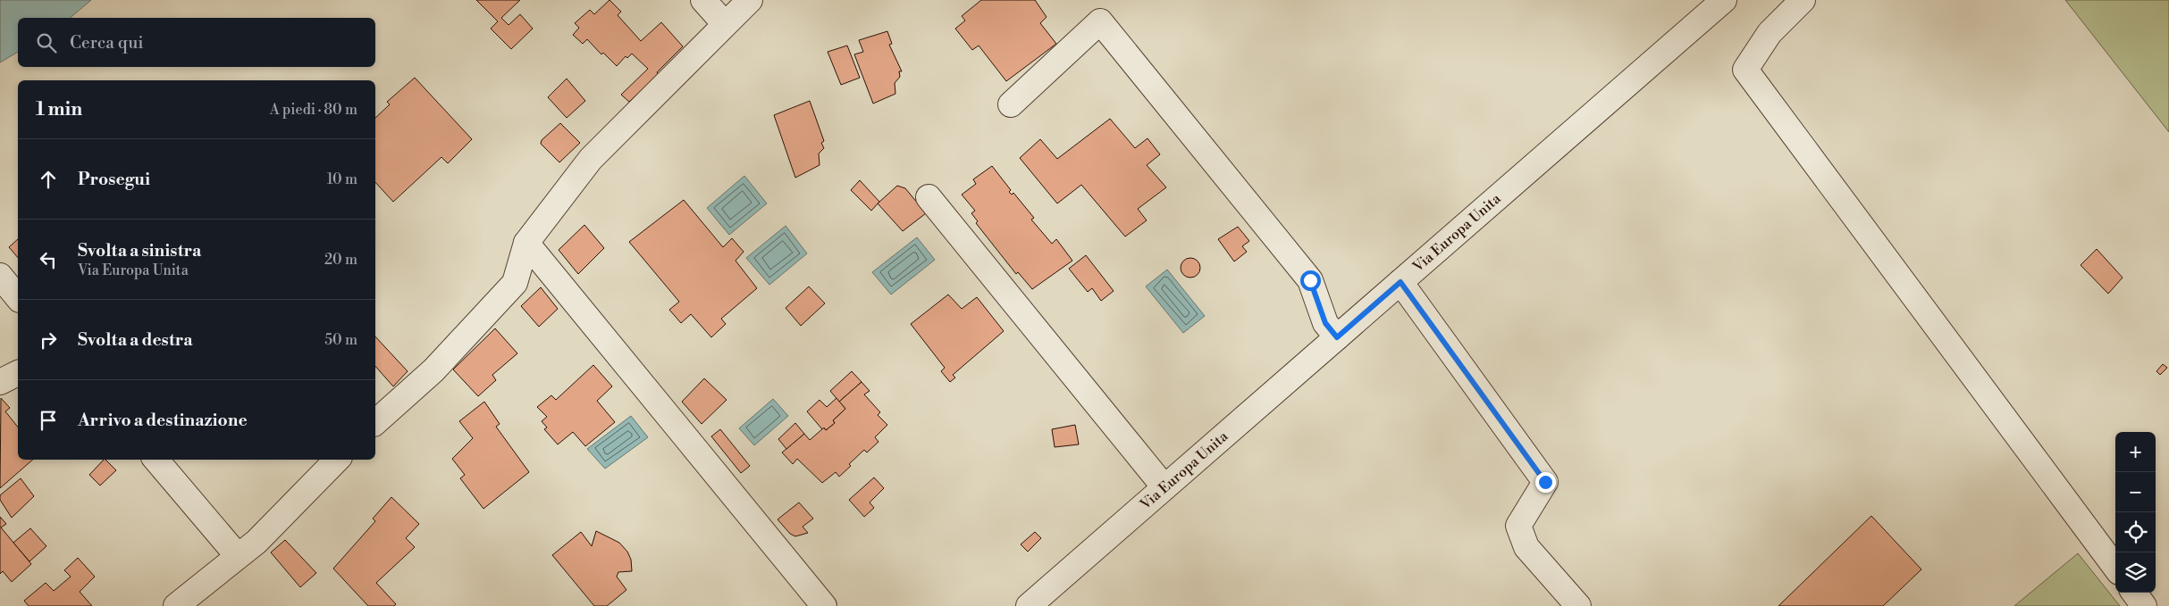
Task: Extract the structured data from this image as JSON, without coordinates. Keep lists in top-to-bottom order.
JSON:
{
  "streets": {
    "street": ["Via Europa Unita"]
  },
  "page": {
    "search": "Cerca qui",
    "heading": ["1 min", "A piedi · 80 m"],
    "list": [
      ["Prosegui", "10 m"],
      ["Svolta a sinistra", "Via Europa Unita", "20 m"],
      ["Svolta a destra", "50 m"],
      "Arrivo a destinazione"
    ],
    "map_buttons": ["+", "−"]
  }
}
